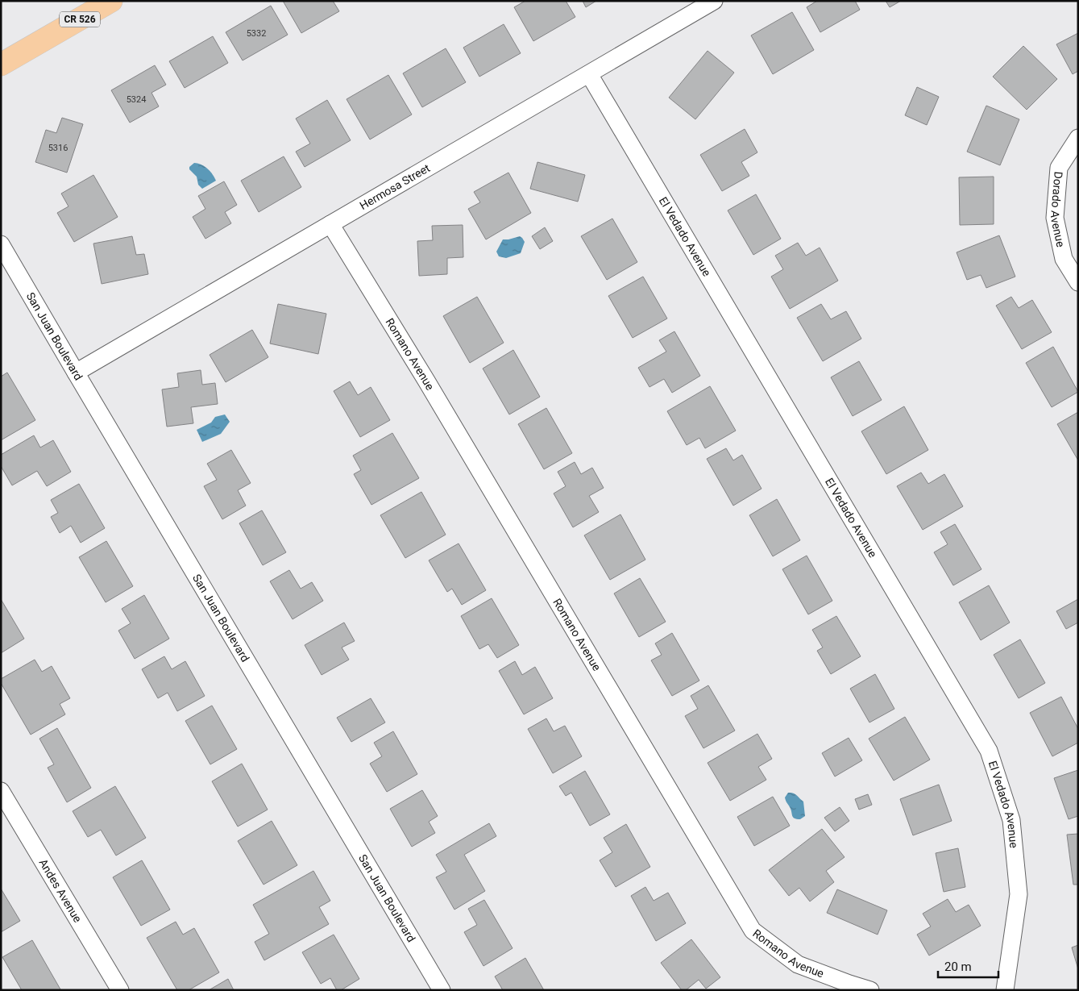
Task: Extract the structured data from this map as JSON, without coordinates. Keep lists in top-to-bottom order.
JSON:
{
  "streets": {
    "main road": ["CR 526"],
    "street": [
      "Hermosa Street",
      "Dorado Avenue",
      "El Vedado Avenue",
      "San Juan Boulevard",
      "Romano Avenue",
      "Andes Avenue"
    ]
  },
  "crossings": [
    ["Hermosa Street", "El Vedado Avenue"],
    ["Hermosa Street", "San Juan Boulevard"],
    ["Hermosa Street", "Romano Avenue"]
  ],
  "house_numbers": ["5332", "5324", "5316"],
  "scale_bar": "20 m"
}
